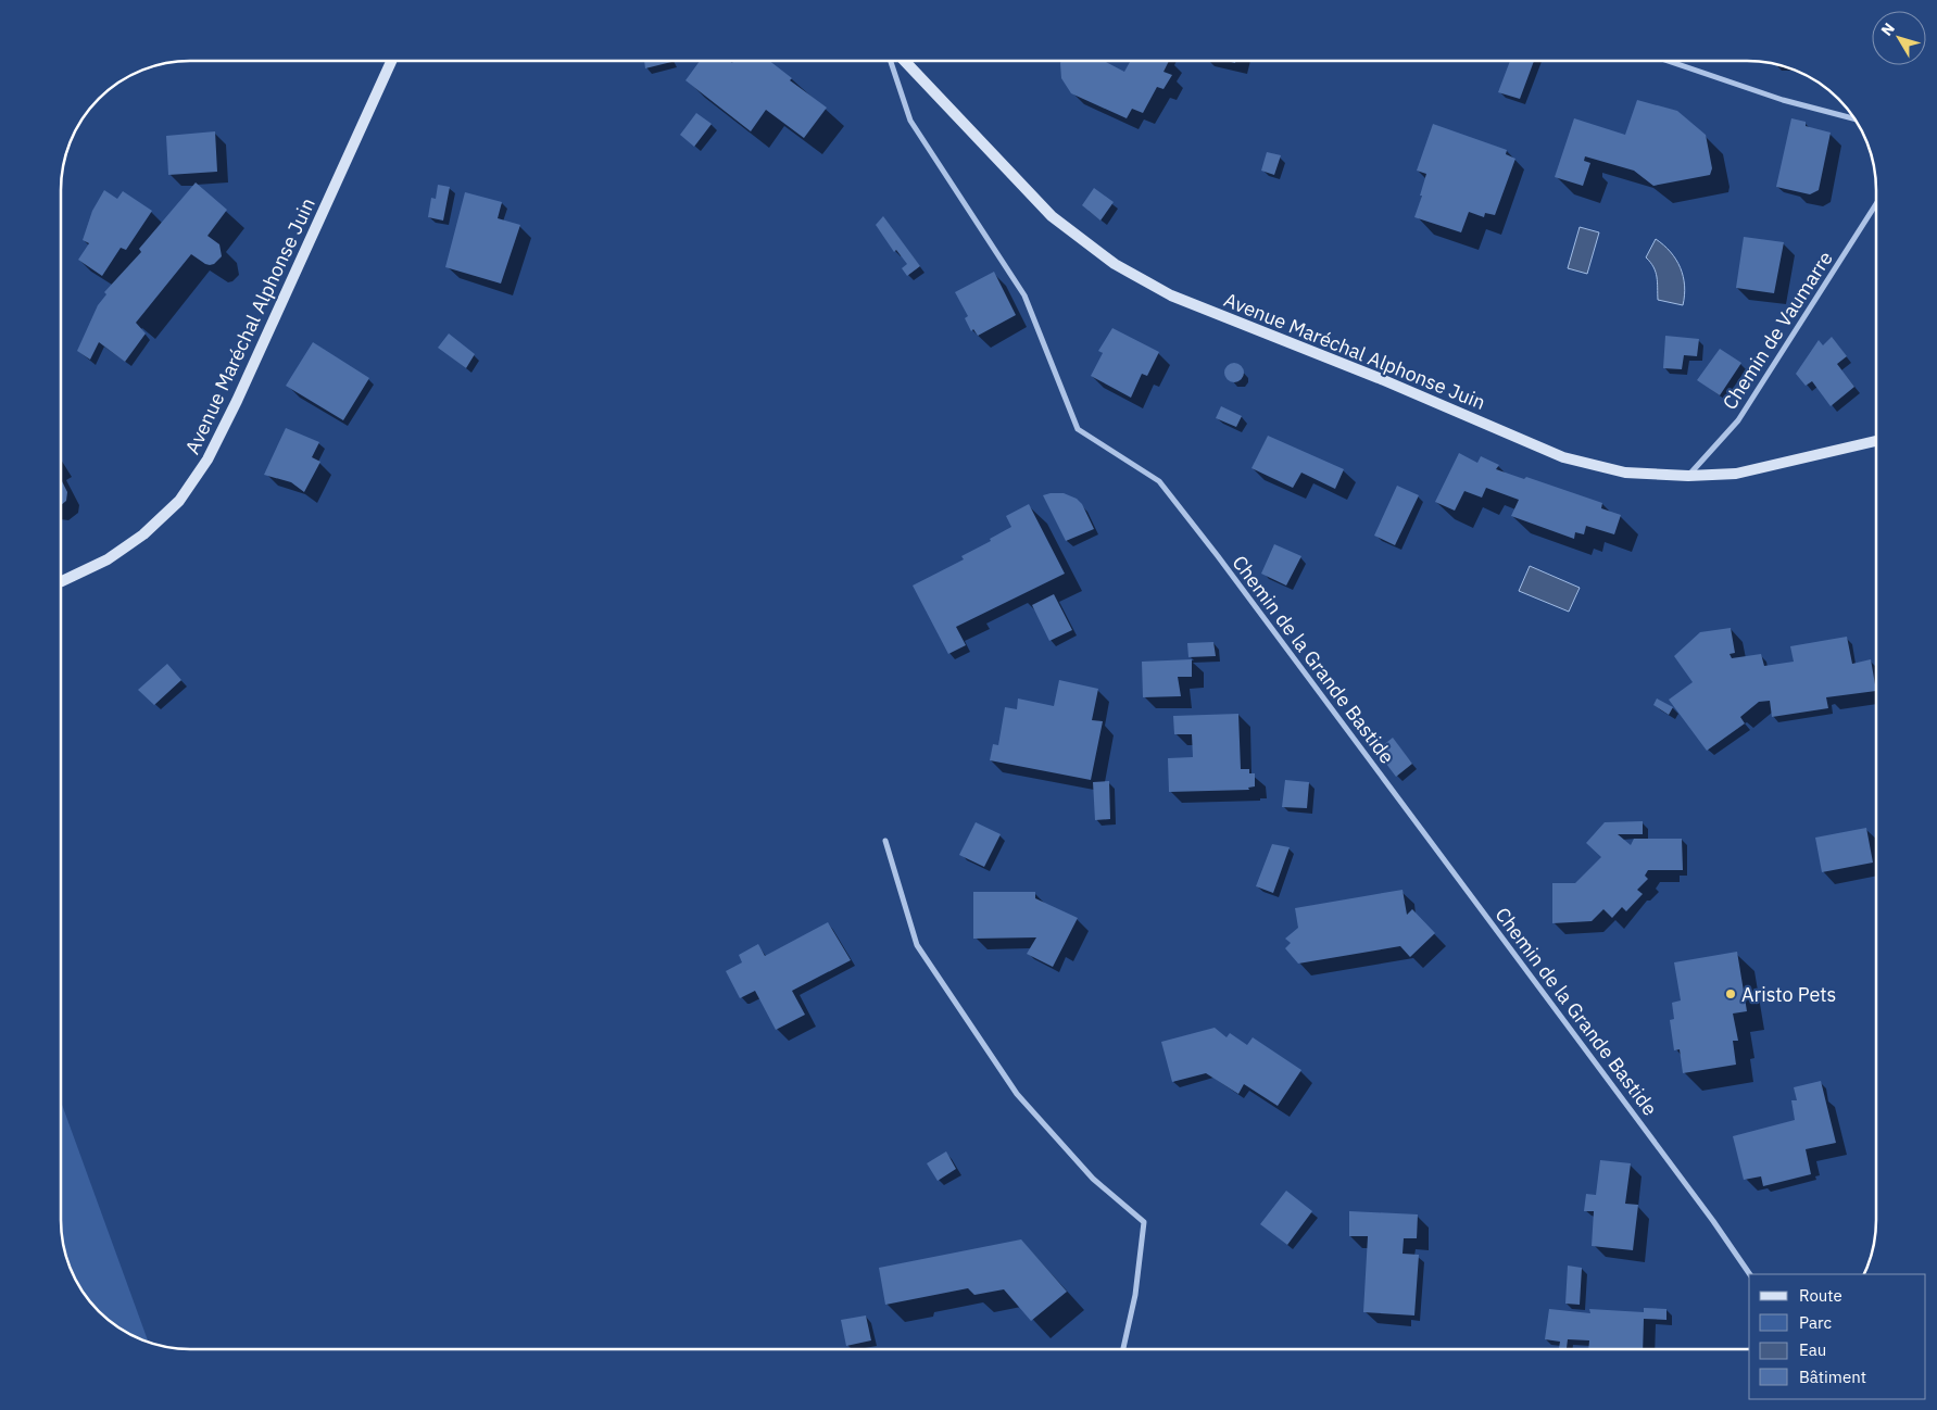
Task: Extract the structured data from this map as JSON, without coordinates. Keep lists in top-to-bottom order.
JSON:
{
  "streets": {
    "main road": ["Avenue Maréchal Alphonse Juin"],
    "street": ["Chemin de Vaumarre", "Chemin de la Grande Bastide"]
  },
  "crossings": [
    ["Avenue Maréchal Alphonse Juin", "Chemin de Vaumarre"]
  ],
  "places": ["Aristo Pets"],
  "legend": [
    "Route",
    "Parc",
    "Eau",
    "Bâtiment"
  ],
  "north": "top left"
}
